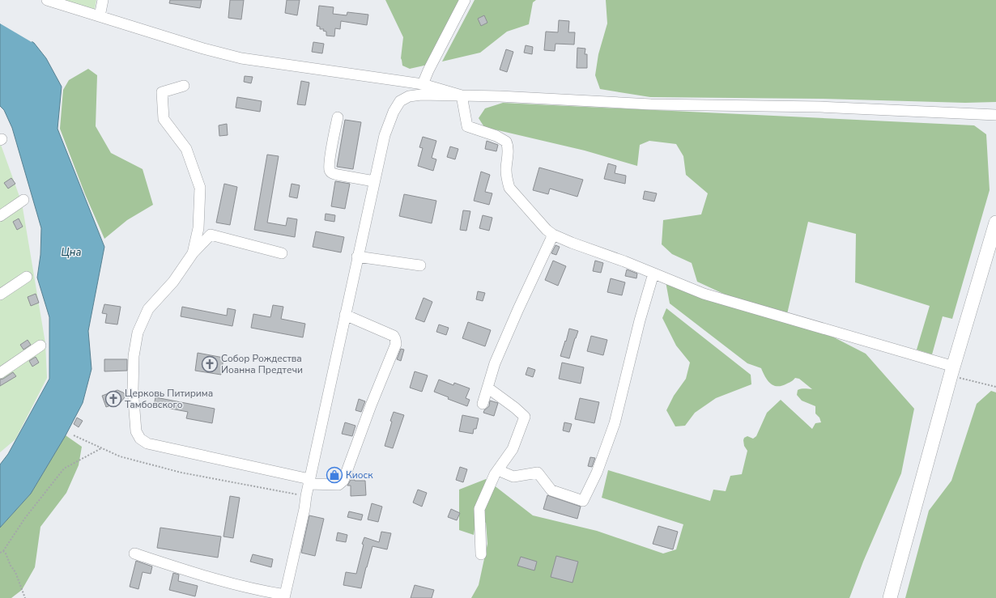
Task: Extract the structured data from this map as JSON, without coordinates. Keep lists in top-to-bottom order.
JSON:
{
  "water": ["Цна"],
  "places": {
    "church": ["Собор Рождества Иоанна Предтечи", "Церковь Питирима Тамбовского"],
    "shop": ["Киоск"]
  }
}
